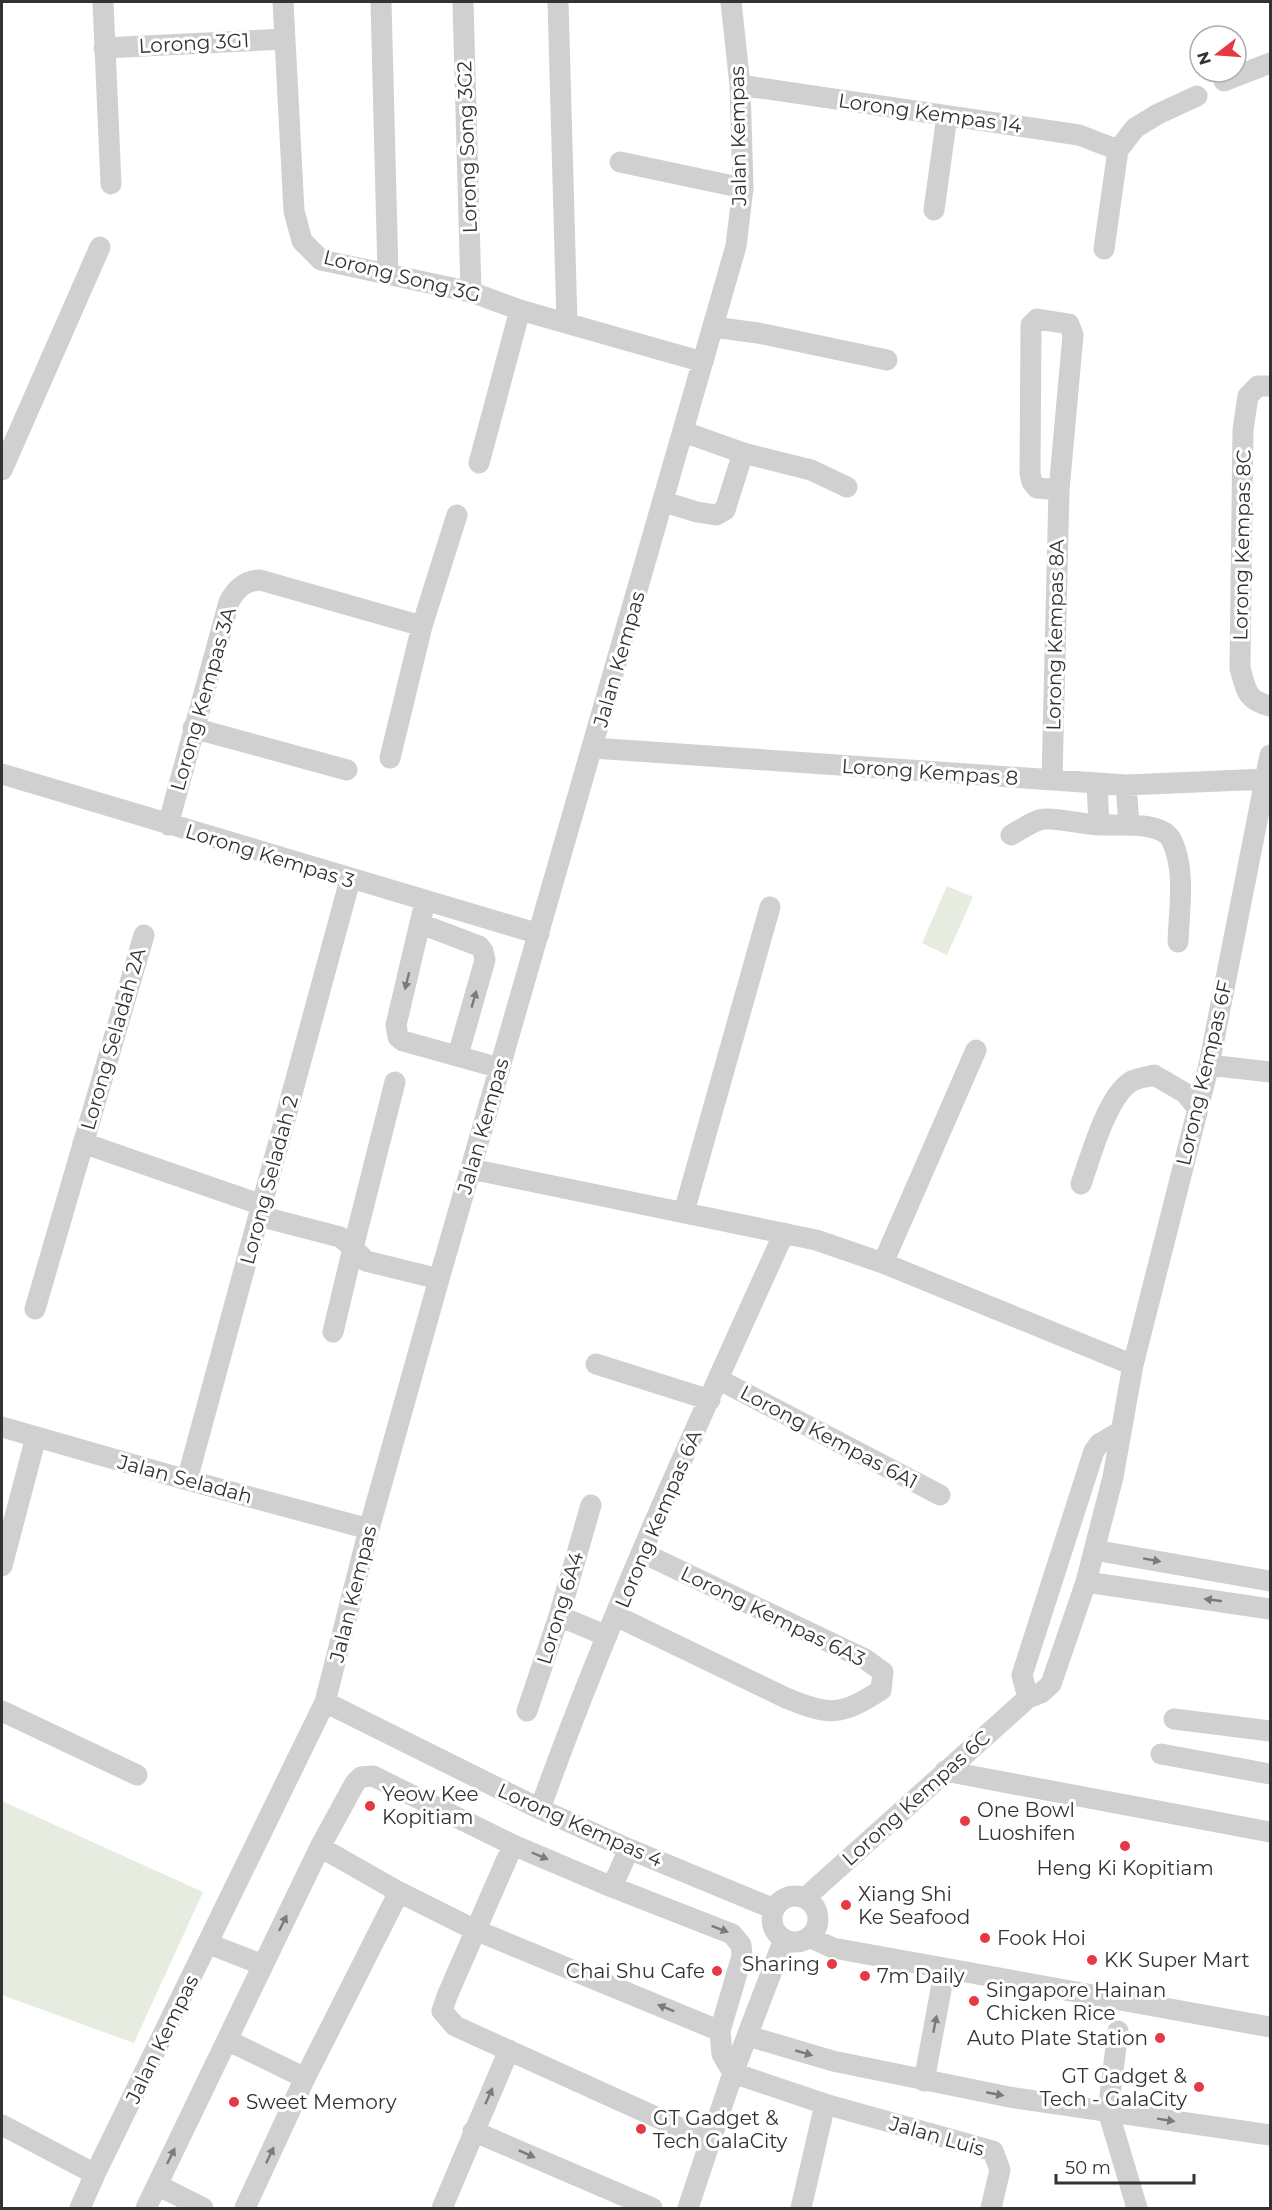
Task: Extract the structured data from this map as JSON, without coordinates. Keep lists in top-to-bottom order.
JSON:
{
  "streets": {
    "street": [
      "Lorong 3G1",
      "Lorong Kempas 14",
      "Jalan Kempas",
      "Lorong Song 3G2",
      "Lorong Song 3G",
      "Lorong Kempas 8C",
      "Lorong Kempas 8A",
      "Lorong Kempas 3A",
      "Lorong Kempas 8",
      "Lorong Kempas 3",
      "Lorong Seladah 2A",
      "Lorong Kempas 6F",
      "Lorong Seladah 2",
      "Lorong Kempas 6A1",
      "Jalan Seladah",
      "Lorong Kempas 6A",
      "Lorong 6A4",
      "Lorong Kempas 6A3",
      "Lorong Kempas 6C",
      "Lorong Kempas 4",
      "Jalan Luis"
    ]
  },
  "crossings": [
    ["Lorong 3G1", "Lorong Song 3G"],
    ["Lorong Kempas 14", "Jalan Kempas"],
    ["Jalan Kempas", "Lorong Song 3G"],
    ["Jalan Kempas", "Lorong Kempas 8"],
    ["Jalan Kempas", "Lorong Kempas 3"],
    ["Jalan Kempas", "Lorong Seladah 2A"],
    ["Jalan Kempas", "Jalan Seladah"],
    ["Jalan Kempas", "Lorong Kempas 4"],
    ["Lorong Song 3G2", "Lorong Song 3G"],
    ["Lorong Kempas 8A", "Lorong Kempas 8"],
    ["Lorong Kempas 3A", "Lorong Kempas 3"],
    ["Lorong Kempas 8", "Lorong Kempas 6F"],
    ["Lorong Kempas 3", "Lorong Seladah 2"],
    ["Lorong Seladah 2A", "Lorong Seladah 2"],
    ["Lorong Kempas 6F", "Lorong Kempas 6C"],
    ["Lorong Seladah 2", "Jalan Seladah"],
    ["Lorong Kempas 6A1", "Lorong Kempas 6A"],
    ["Lorong Kempas 6A", "Lorong Kempas 6A3"],
    ["Lorong Kempas 6A", "Lorong Kempas 4"],
    ["Lorong Kempas 6C", "Lorong Kempas 4"]
  ],
  "places": [
    "Yeow Kee Kopitiam",
    "One Bowl Luoshifen",
    "Heng Ki Kopitiam",
    "Xiang Shi Ke Seafood",
    "Fook Hoi",
    "KK Super Mart",
    "Sharing",
    "Chai Shu Cafe",
    "7m Daily",
    "Singapore Hainan Chicken Rice",
    "Auto Plate Station",
    "GT Gadget & Tech - GalaCity",
    "Sweet Memory",
    "GT Gadget & Tech GalaCity"
  ],
  "scale_bar": "50 m",
  "north": "left"
}
